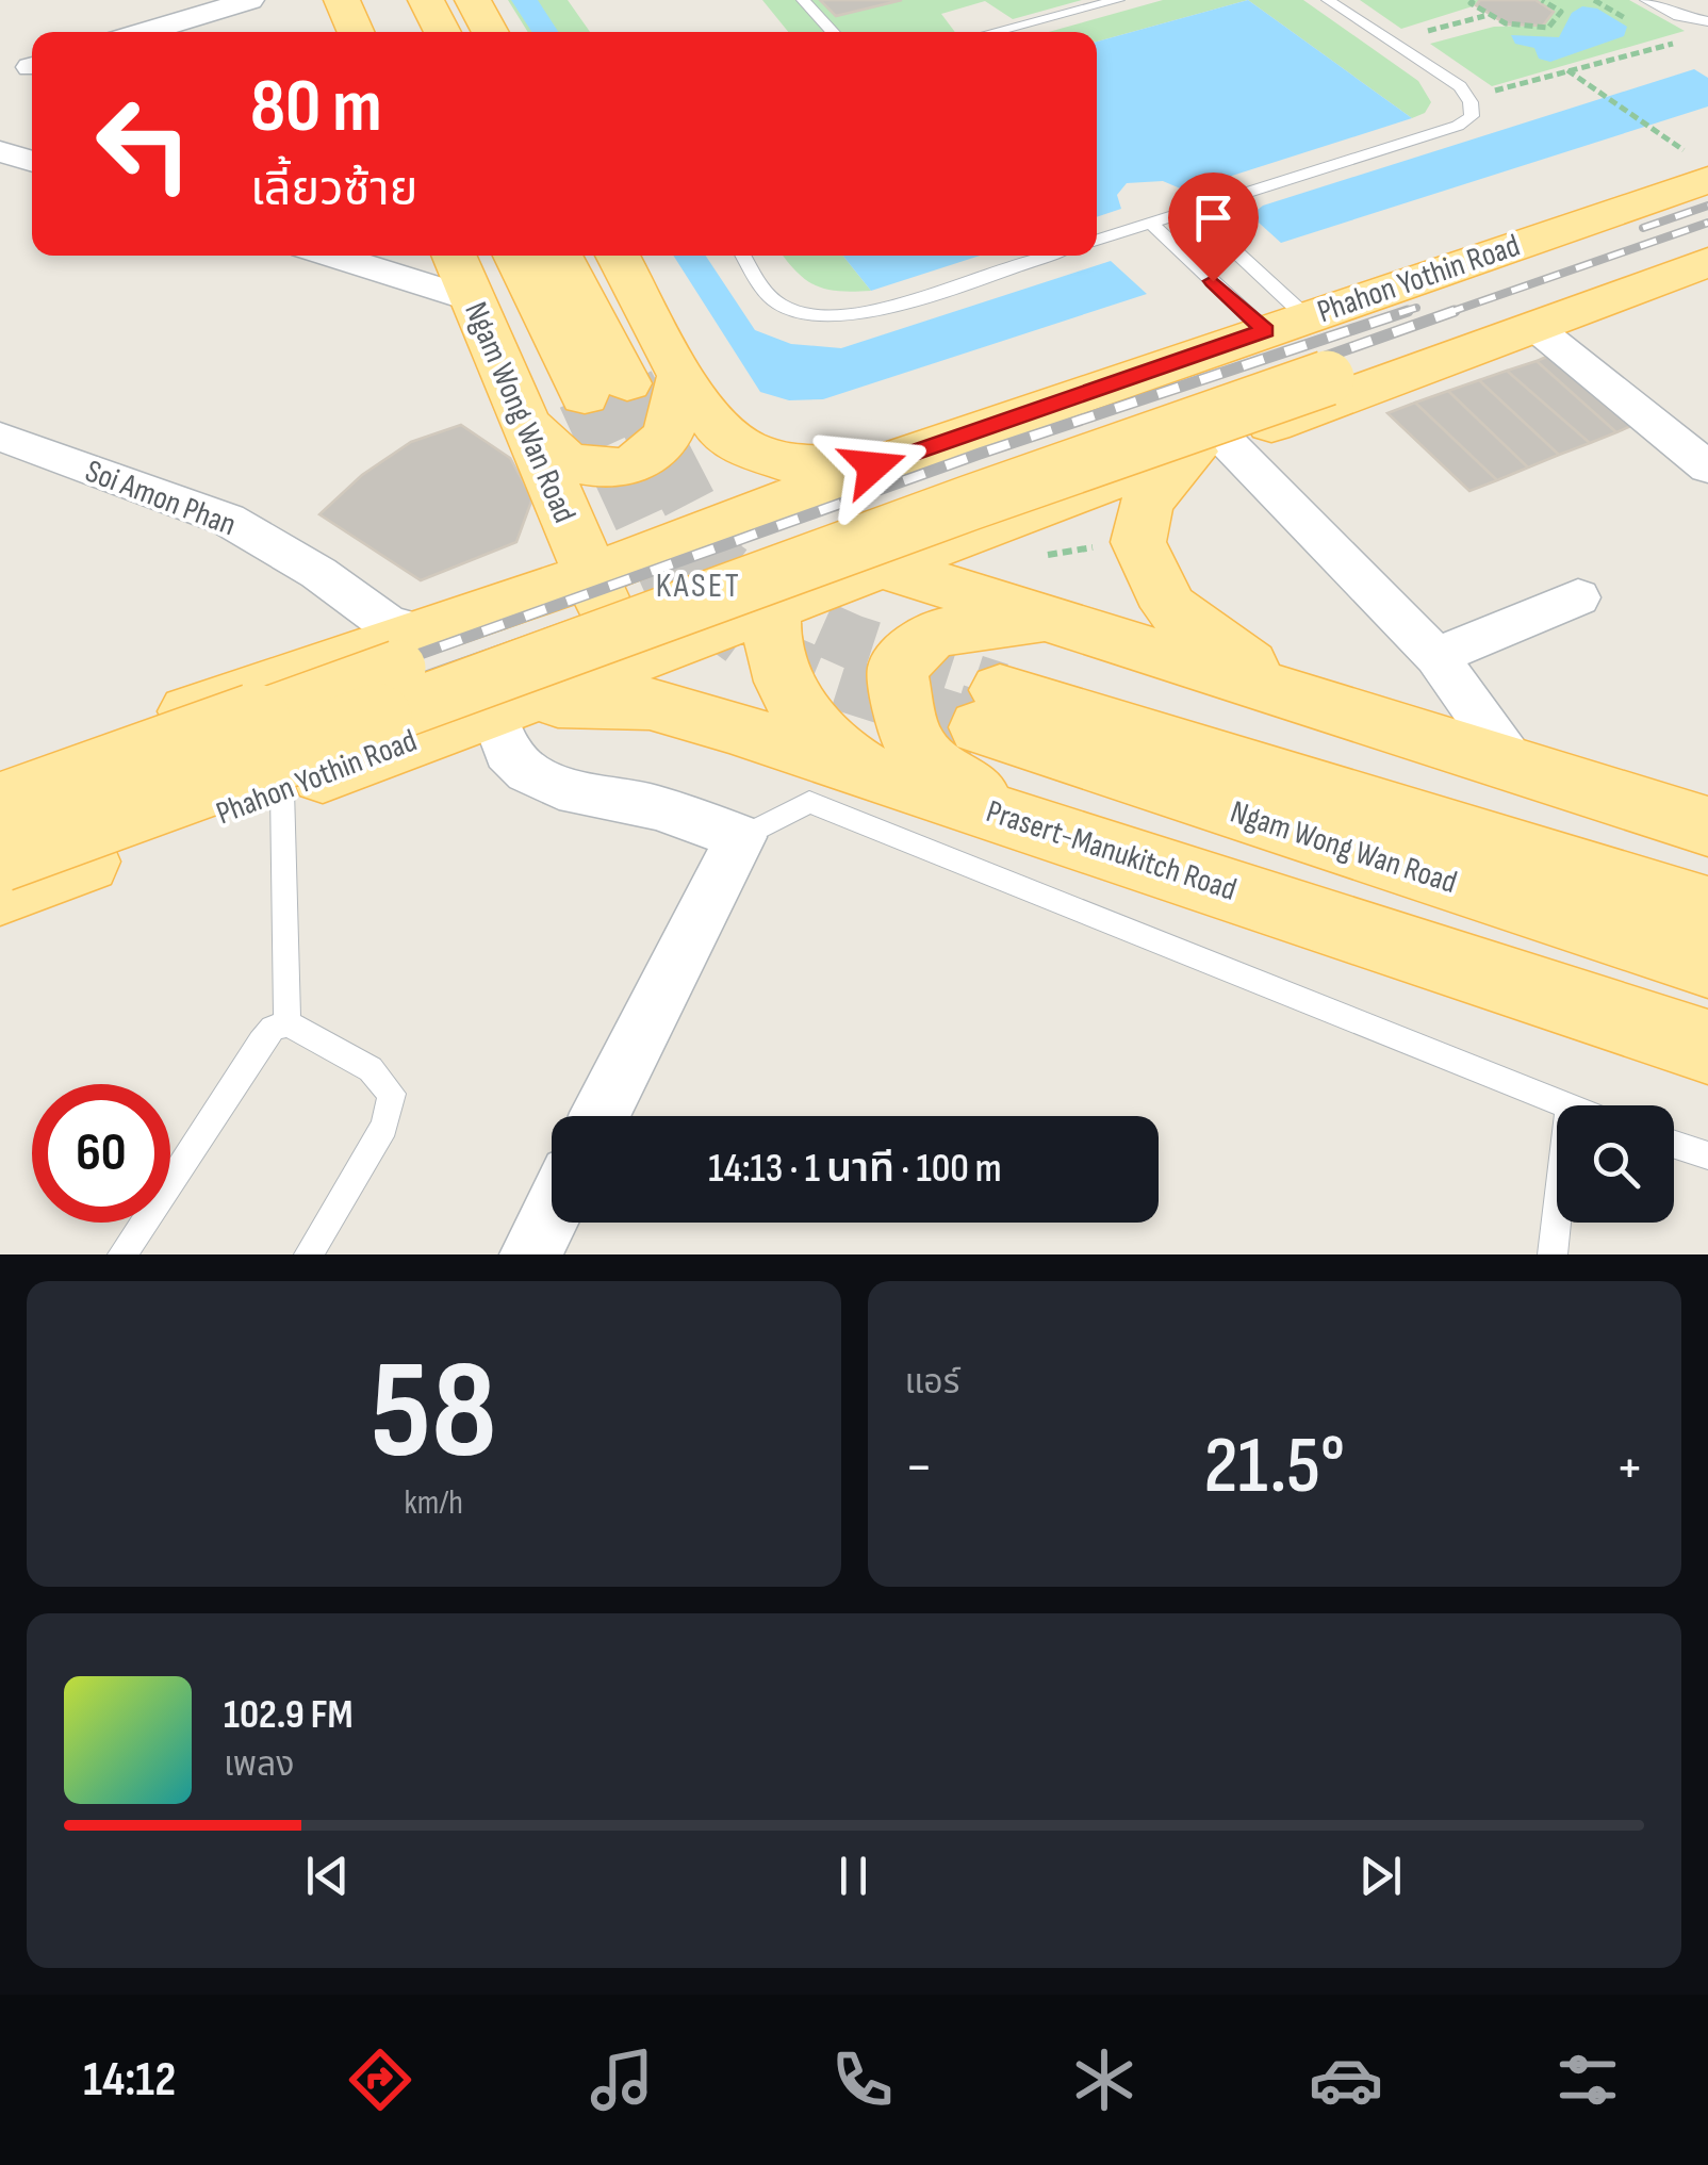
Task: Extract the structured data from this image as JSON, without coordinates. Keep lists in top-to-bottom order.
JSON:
{
  "streets": {
    "main road": ["Phahon Yothin Road", "Ngam Wong Wan Road", "Prasert-Manukitch Road"],
    "street": ["Soi Amon Phan"]
  },
  "crossings": [
    ["Phahon Yothin Road", "Ngam Wong Wan Road"],
    ["Phahon Yothin Road", "Soi Amon Phan"],
    ["Phahon Yothin Road", "Prasert-Manukitch Road"]
  ],
  "districts": ["KASET"],
  "page": {
    "turn": ["80 m", "เลี้ยวซ้าย"],
    "limit": "60",
    "trip": "14:13 · 1 นาที · 100 m",
    "tile": [
      ["58", "km/h"],
      "แอร์"
    ],
    "heat": ["−", "21.5°", "+"],
    "song": ["102.9 FM", "เพลง"],
    "tabs": "14:12"
  }
}
